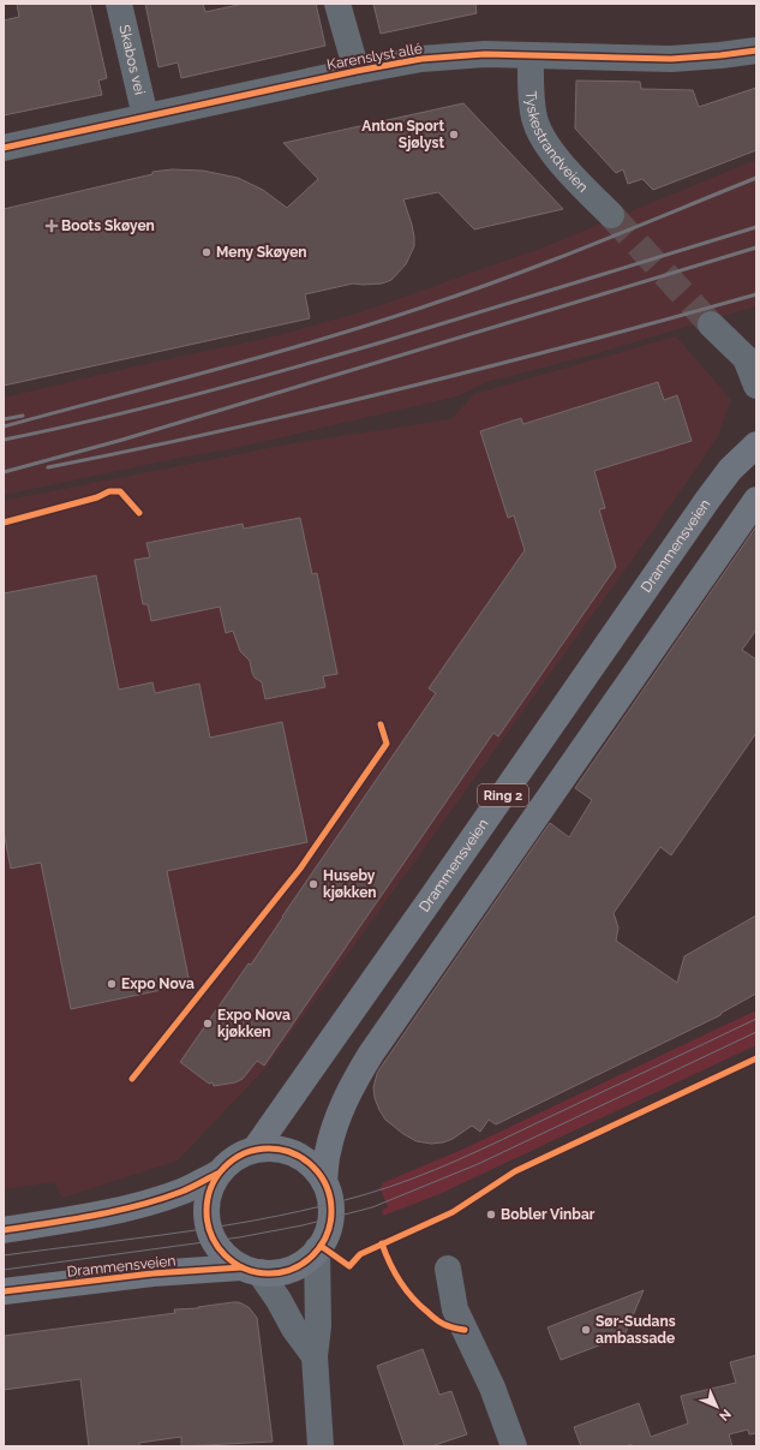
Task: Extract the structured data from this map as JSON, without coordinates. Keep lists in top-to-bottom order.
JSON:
{
  "streets": {
    "main road": ["Drammensveien", "Ring 2"],
    "street": ["Karenslyst allé", "Skabos vei", "Tyskestrandveien"]
  },
  "crossings": [
    ["Karenslyst allé", "Skabos vei"],
    ["Karenslyst allé", "Tyskestrandveien"],
    ["Drammensveien", "Ring 2"]
  ],
  "places": {
    "other": [
      "Anton Sport Sjølyst",
      "Meny Skøyen",
      "Huseby kjøkken",
      "Expo Nova",
      "Expo Nova kjøkken",
      "Bobler Vinbar",
      "Sør-Sudans ambassade"
    ],
    "health": ["Boots Skøyen"]
  },
  "north": "bottom right"
}
